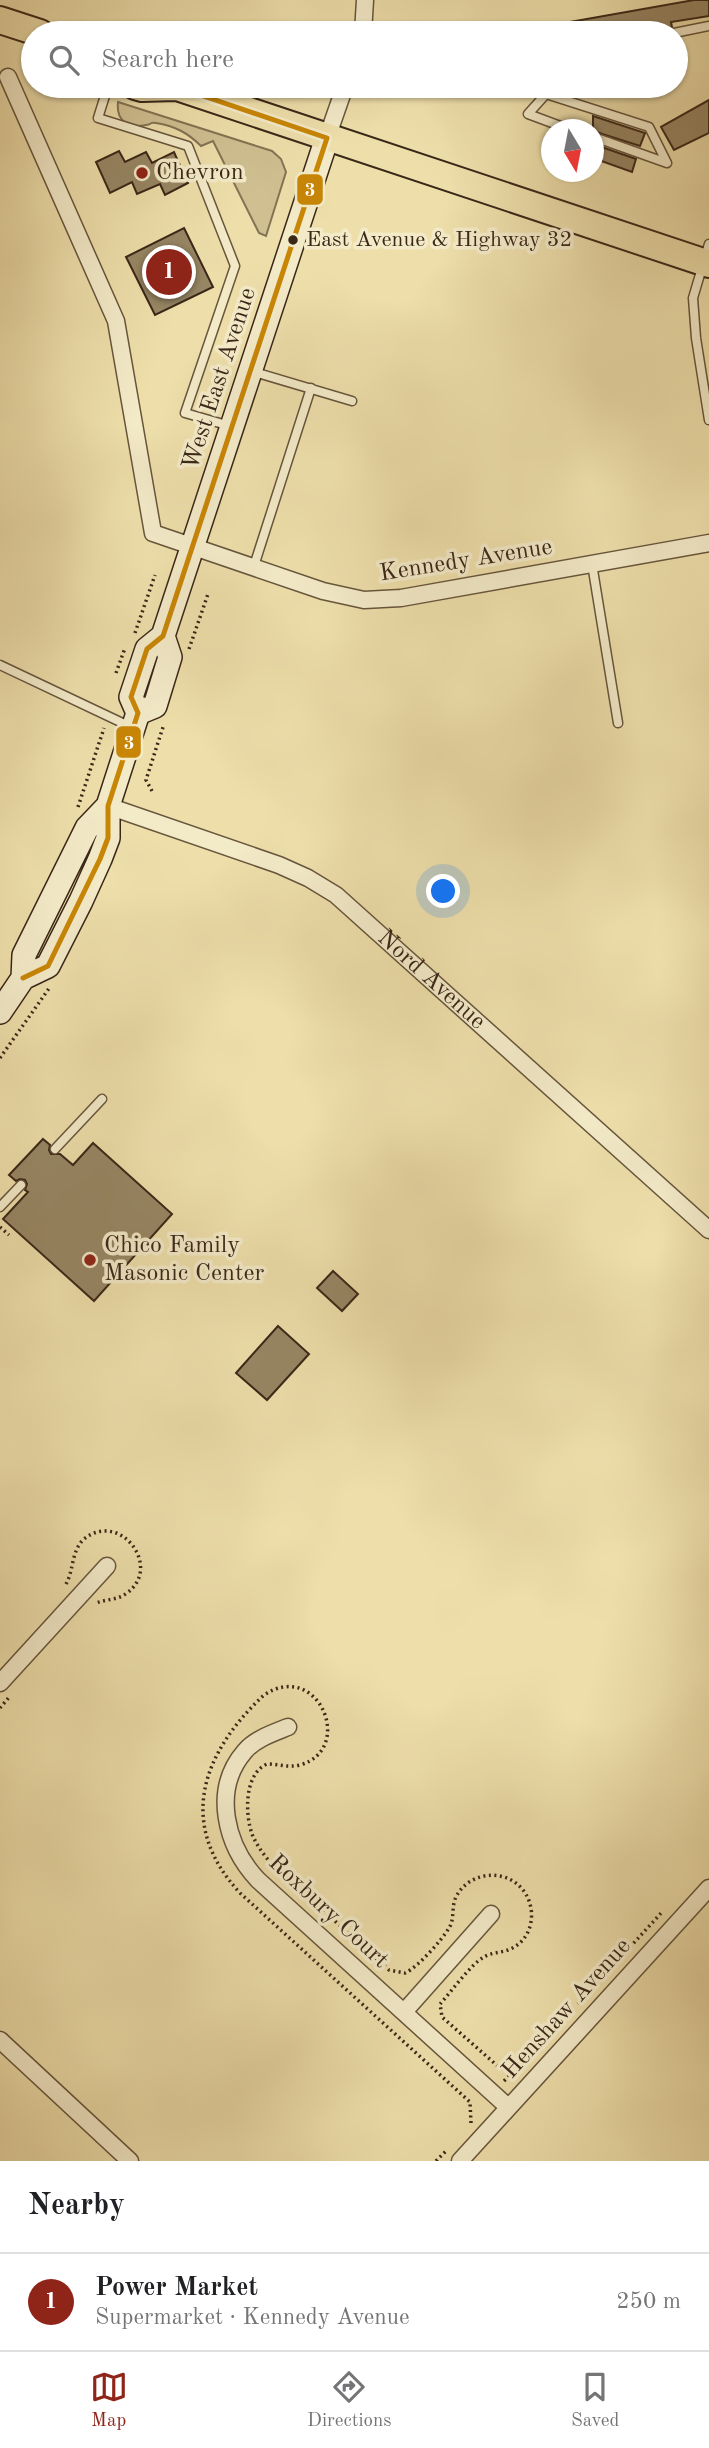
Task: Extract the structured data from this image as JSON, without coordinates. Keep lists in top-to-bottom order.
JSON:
{
  "streets": {
    "main road": ["West East Avenue"],
    "street": [
      "Kennedy Avenue",
      "Nord Avenue",
      "Roxbury Court",
      "Henshaw Avenue"
    ]
  },
  "crossings": [
    ["West East Avenue", "Kennedy Avenue"],
    ["West East Avenue", "Nord Avenue"],
    ["Roxbury Court", "Henshaw Avenue"]
  ],
  "places": ["Chevron", "East Avenue & Highway 32", "Chico Family Masonic Center"],
  "lines": ["transit line 3"],
  "north": "bottom",
  "page": {
    "search": "Search here",
    "pins": "1",
    "heading": "Nearby",
    "list": [
      {
        "mark": "1",
        "name": "Power Market",
        "note": "Supermarket · Kennedy Avenue",
        "value": "250 m"
      }
    ],
    "nav": ["Map", "Directions", "Saved"]
  }
}
